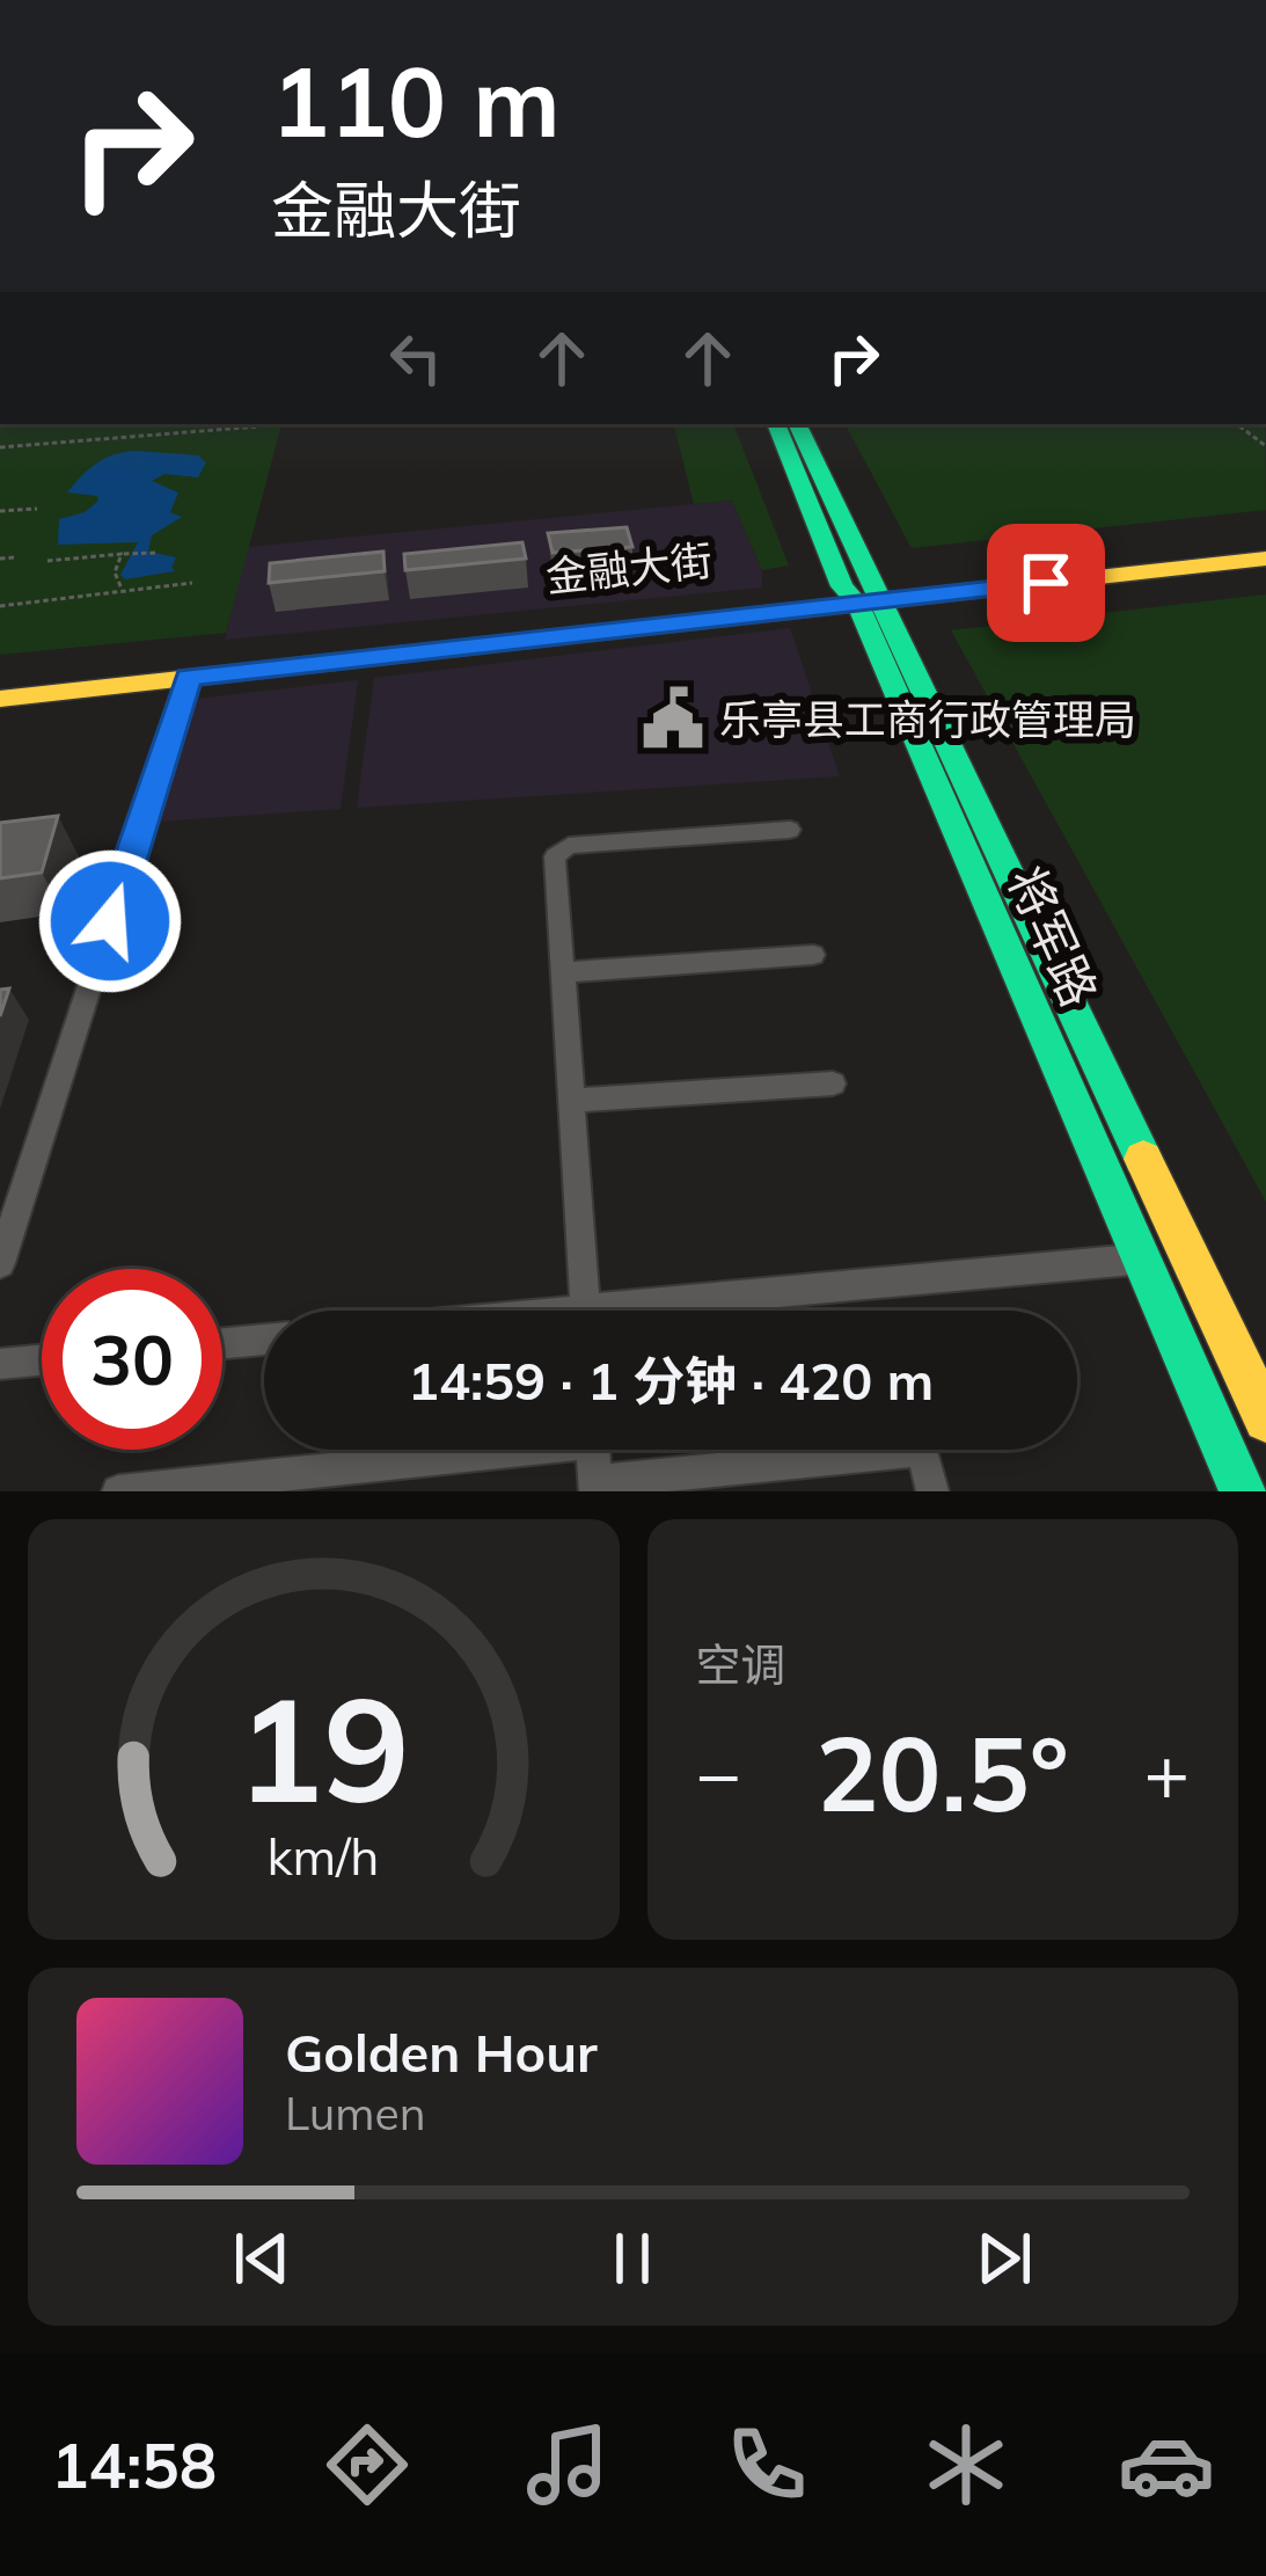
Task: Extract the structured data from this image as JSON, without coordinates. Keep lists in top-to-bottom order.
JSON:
{
  "streets": {
    "main road": ["金融大街", "将军路"]
  },
  "crossings": [
    ["金融大街", "将军路"]
  ],
  "places": {
    "public building": ["乐亭县工商行政管理局"]
  },
  "page": {
    "turn": ["110 m", "金融大街"],
    "limit": "30",
    "trip": "14:59 · 1 分钟 · 420 m",
    "tile": "空调",
    "heat": ["−", "20.5°", "+"],
    "song": ["Golden Hour", "Lumen"],
    "tabs": "14:58",
    "gauge": ["19", "km/h"]
  }
}
